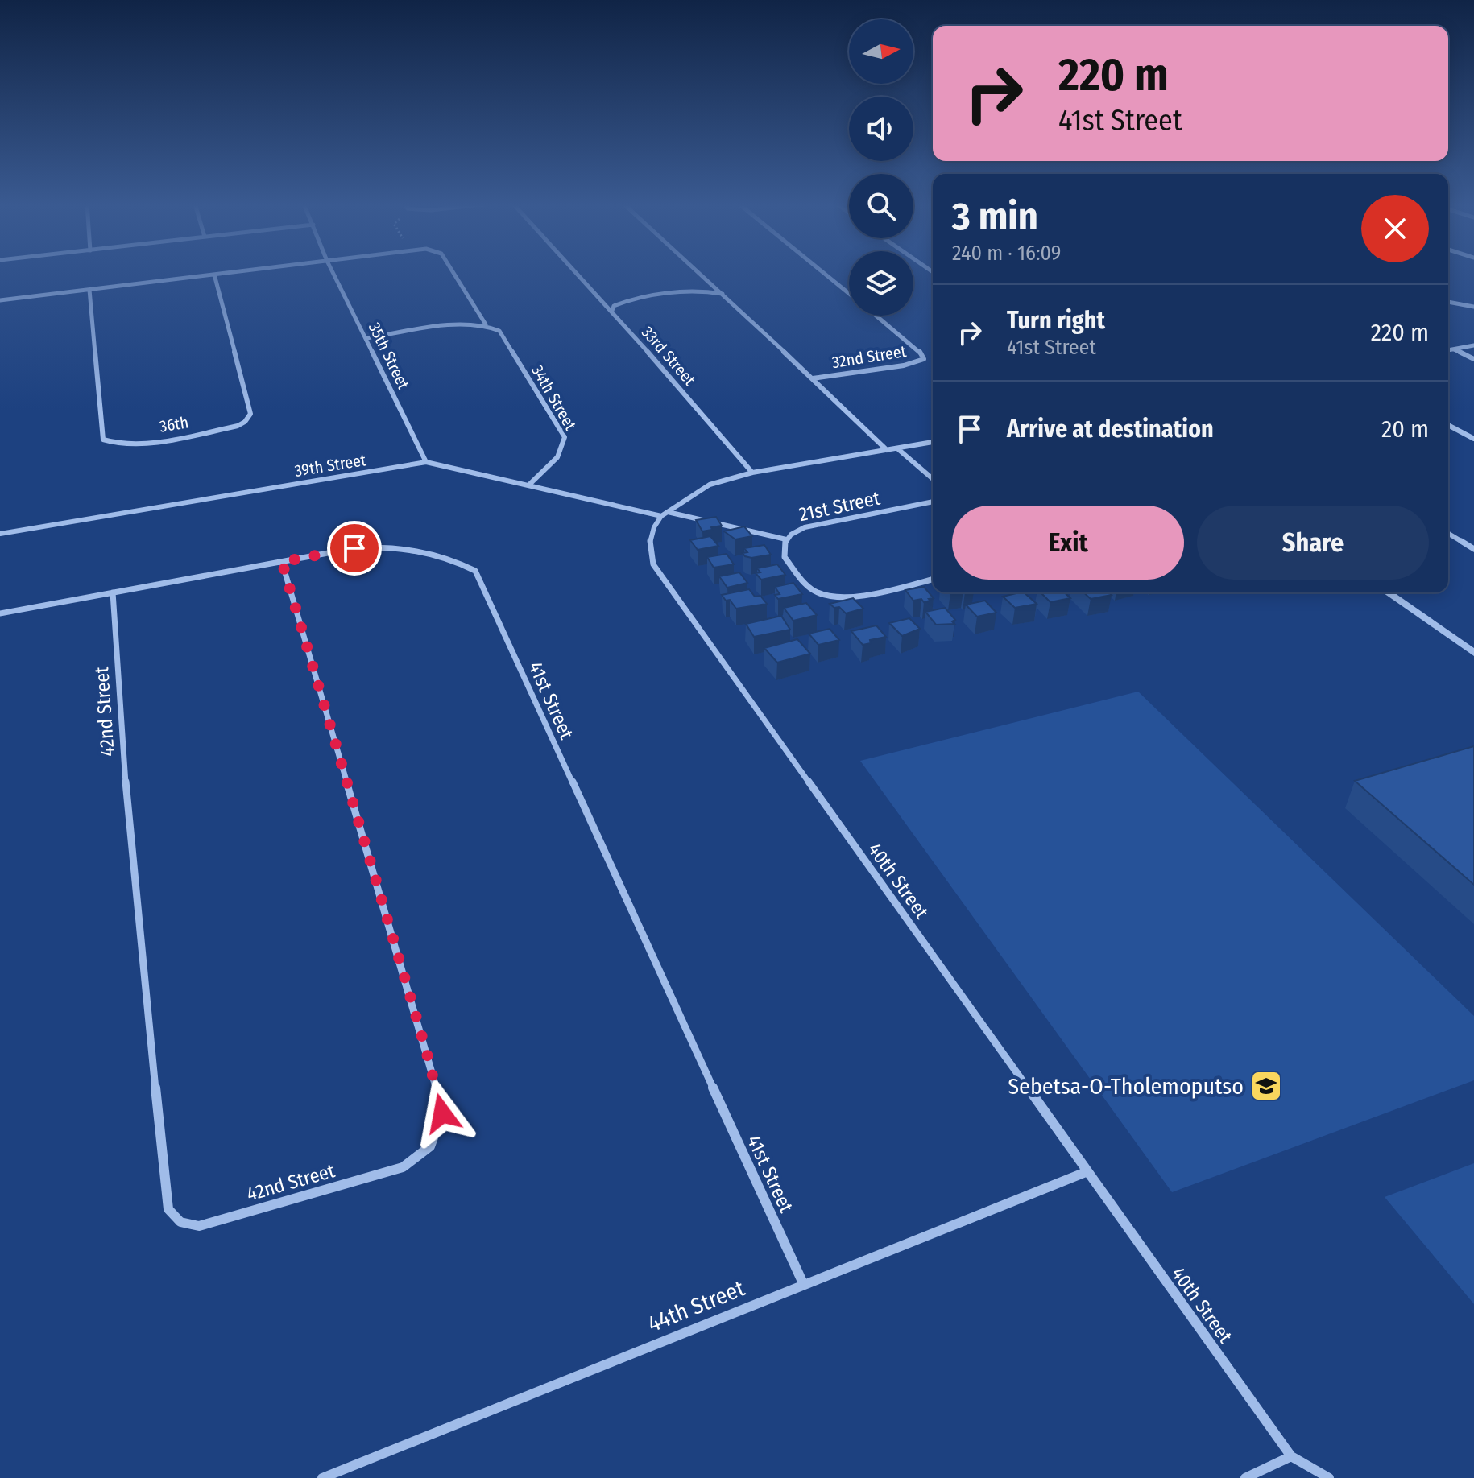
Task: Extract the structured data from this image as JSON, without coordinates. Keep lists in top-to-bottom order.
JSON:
{
  "streets": {
    "street": [
      "35th Street",
      "33rd Street",
      "32nd Street",
      "34th Street",
      "36th",
      "39th Street",
      "21st Street",
      "41st Street",
      "42nd Street",
      "40th Street",
      "44th Street"
    ]
  },
  "crossings": [
    ["35th Street", "39th Street"],
    ["34th Street", "39th Street"],
    ["39th Street", "21st Street"],
    ["39th Street", "40th Street"],
    ["41st Street", "42nd Street"],
    ["41st Street", "44th Street"],
    ["40th Street", "44th Street"]
  ],
  "places": {
    "school or university": ["Sebetsa-O-Tholemoputso"]
  },
  "north": "right",
  "page": {
    "turn": ["220 m", "41st Street"],
    "heading": ["3 min", "240 m · 16:09"],
    "list": [
      {
        "name": "Turn right",
        "note": "41st Street",
        "value": "220 m"
      },
      {
        "name": "Arrive at destination",
        "value": "20 m"
      }
    ],
    "buttons": ["Exit", "Share"]
  }
}
